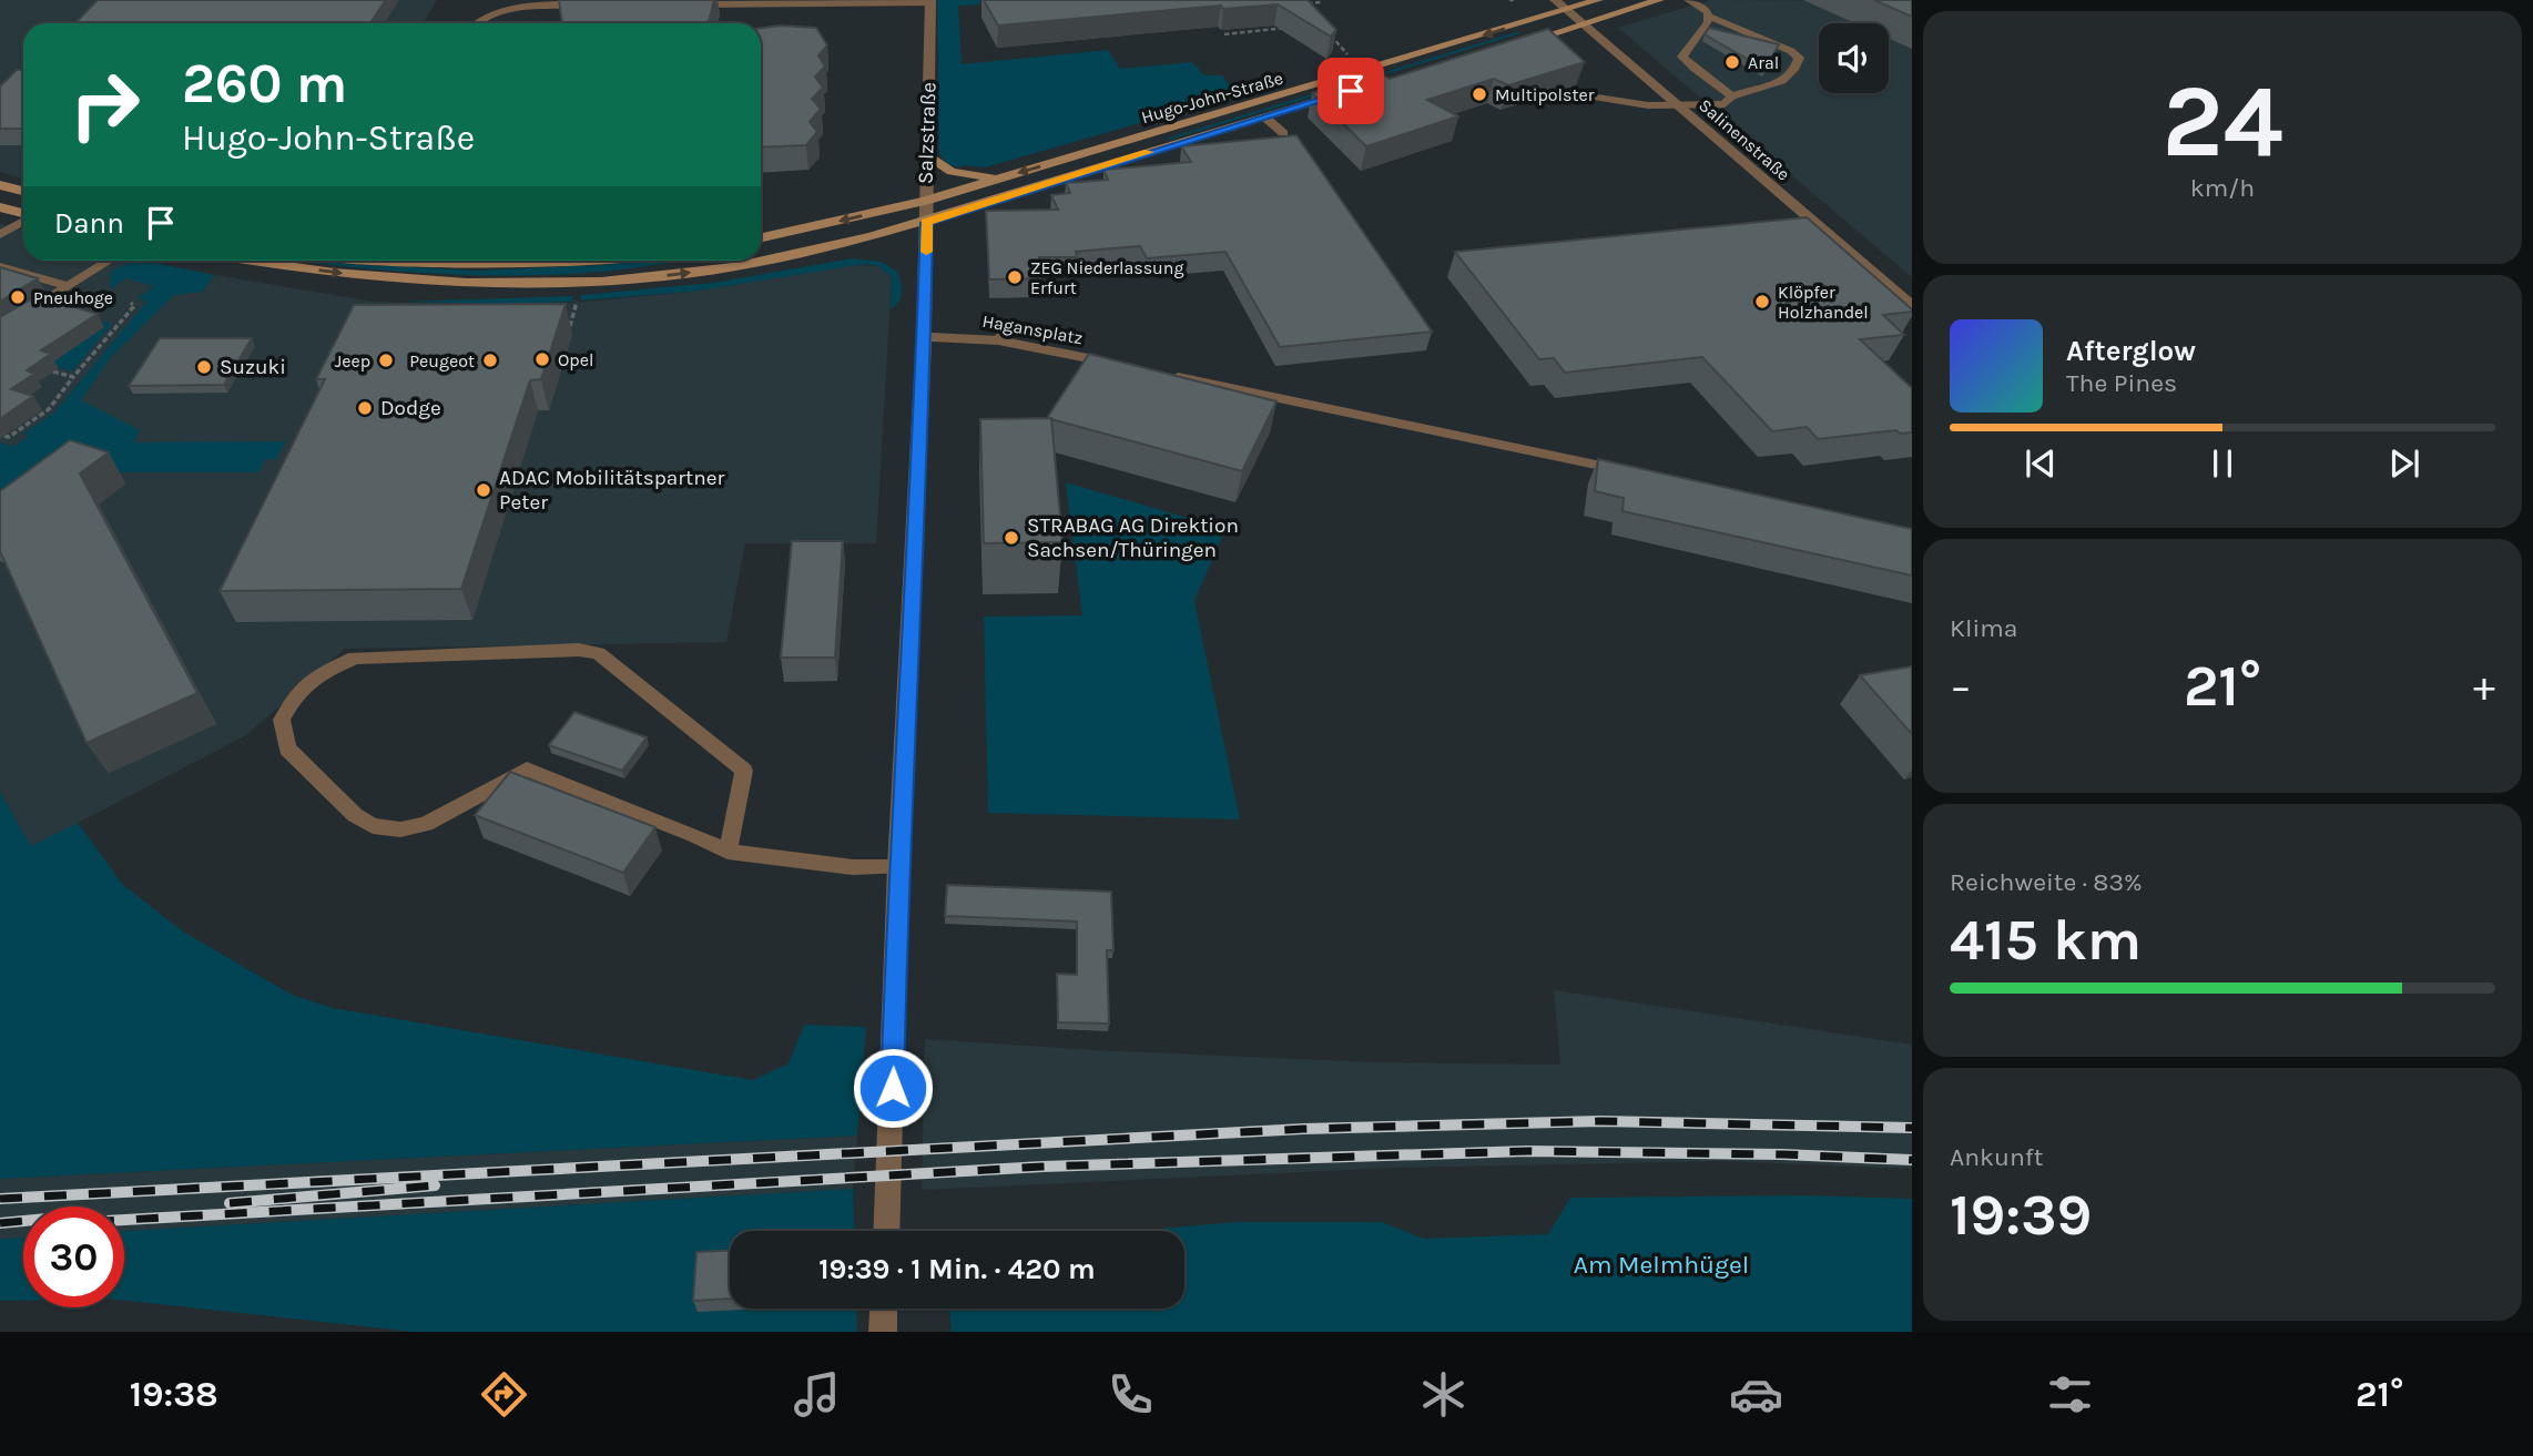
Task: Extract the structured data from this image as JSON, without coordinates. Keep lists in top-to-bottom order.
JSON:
{
  "streets": {
    "main road": ["Hugo-John-Straße"],
    "street": ["Salzstraße", "Salinenstraße", "Hagansplatz"]
  },
  "crossings": [
    ["Hugo-John-Straße", "Salzstraße"],
    ["Hugo-John-Straße", "Salinenstraße"],
    ["Salzstraße", "Hagansplatz"]
  ],
  "parks": ["Am Melmhügel"],
  "places": [
    "Aral",
    "Multipolster",
    "ZEG Niederlassung Erfurt",
    "Pneuhoge",
    "Klöpfer Holzhandel",
    "Opel",
    "Jeep",
    "Peugeot",
    "Suzuki",
    "Dodge",
    "ADAC Mobilitätspartner Peter",
    "STRABAG AG Direktion Sachsen/Thüringen"
  ],
  "page": {
    "tile": [
      ["24", "km/h"],
      "Klima",
      ["Reichweite · 83%", "415 km"],
      ["Ankunft", "19:39"]
    ],
    "turn": ["260 m", "Hugo-John-Straße"],
    "then": "Dann",
    "song": ["Afterglow", "The Pines"],
    "heat": ["−", "21°", "+"],
    "limit": "30",
    "trip": "19:39 · 1 Min. · 420 m",
    "tabs": ["19:38", "21°"]
  }
}
